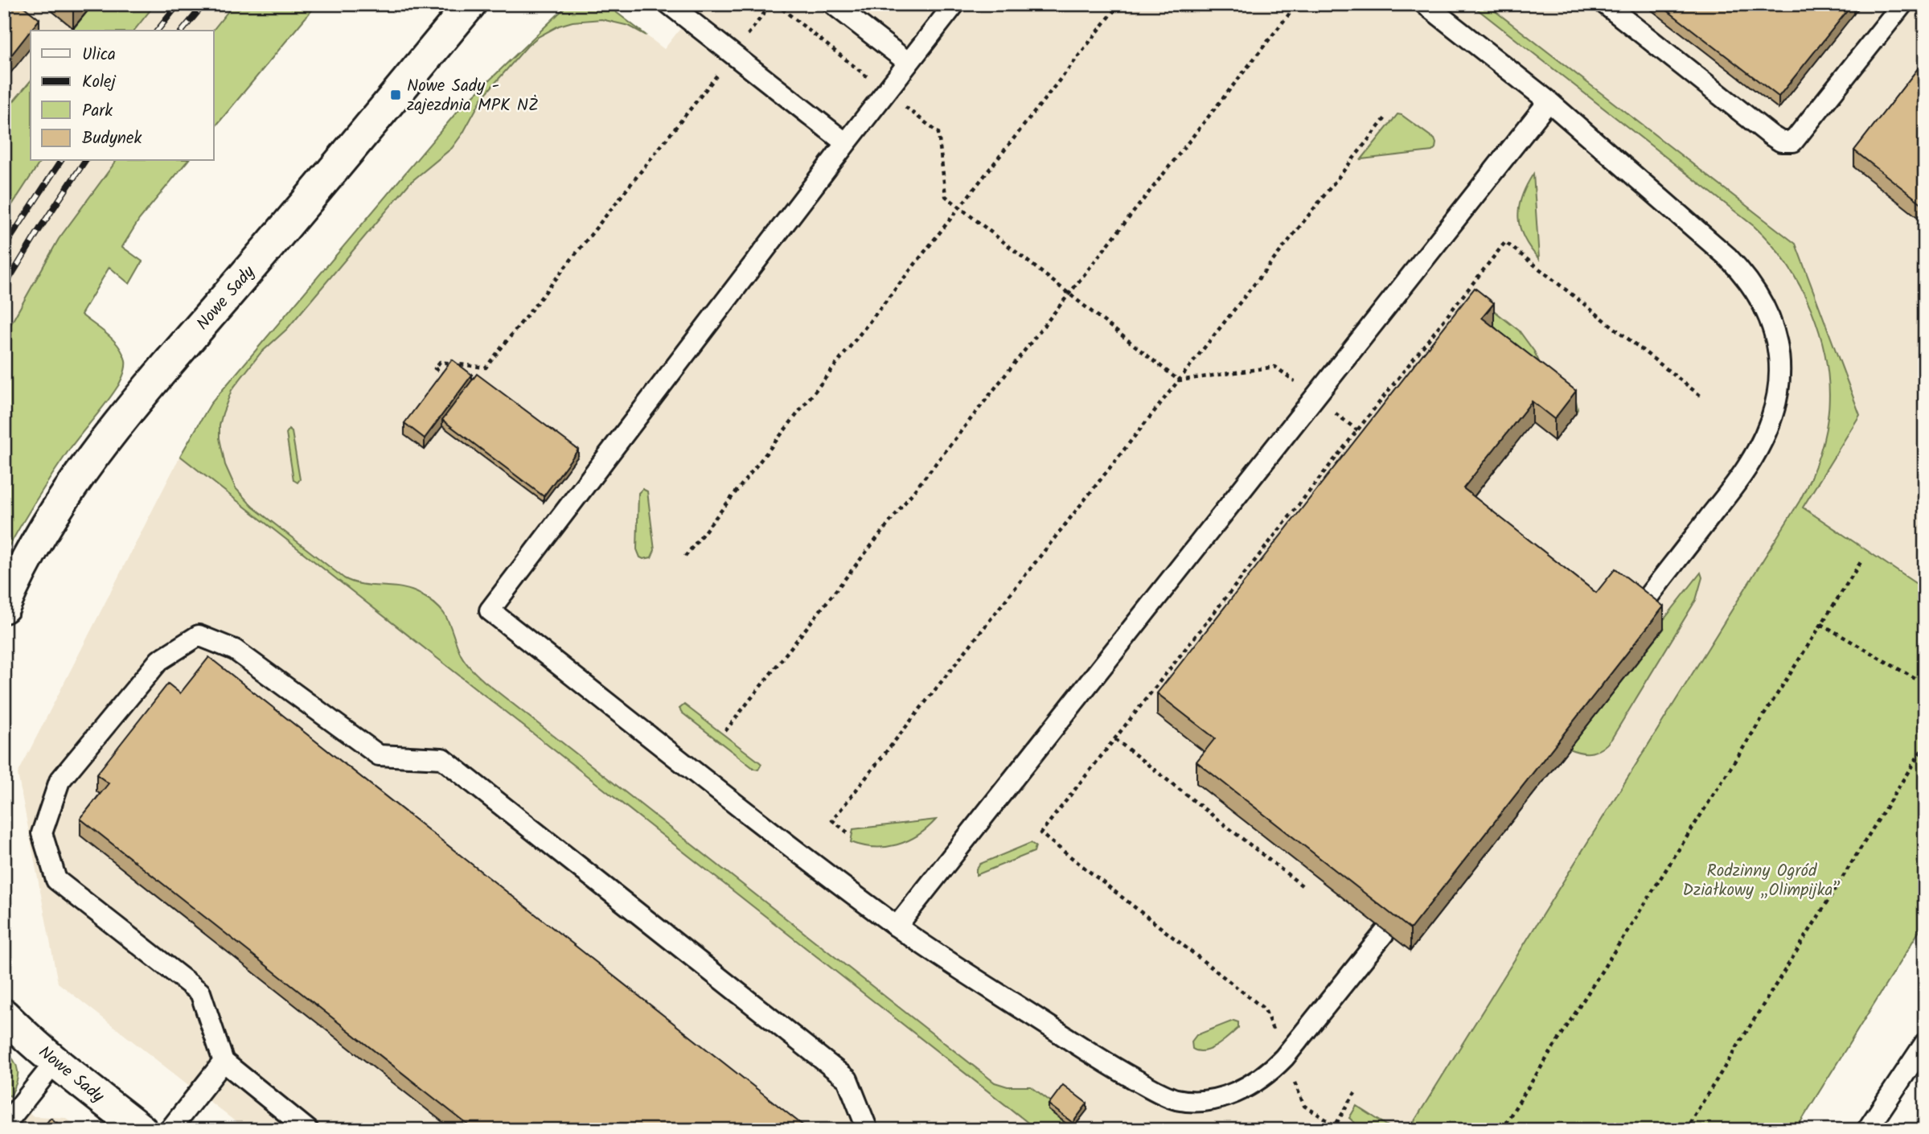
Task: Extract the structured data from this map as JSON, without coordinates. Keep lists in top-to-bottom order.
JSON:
{
  "streets": {
    "street": ["Nowe Sady"]
  },
  "parks": ["Rodzinny Ogród Działkowy „Olimpijka”"],
  "places": {
    "transit": ["Nowe Sady - zajezdnia MPK NŻ"]
  },
  "legend": [
    "Ulica",
    "Kolej",
    "Park",
    "Budynek"
  ]
}
